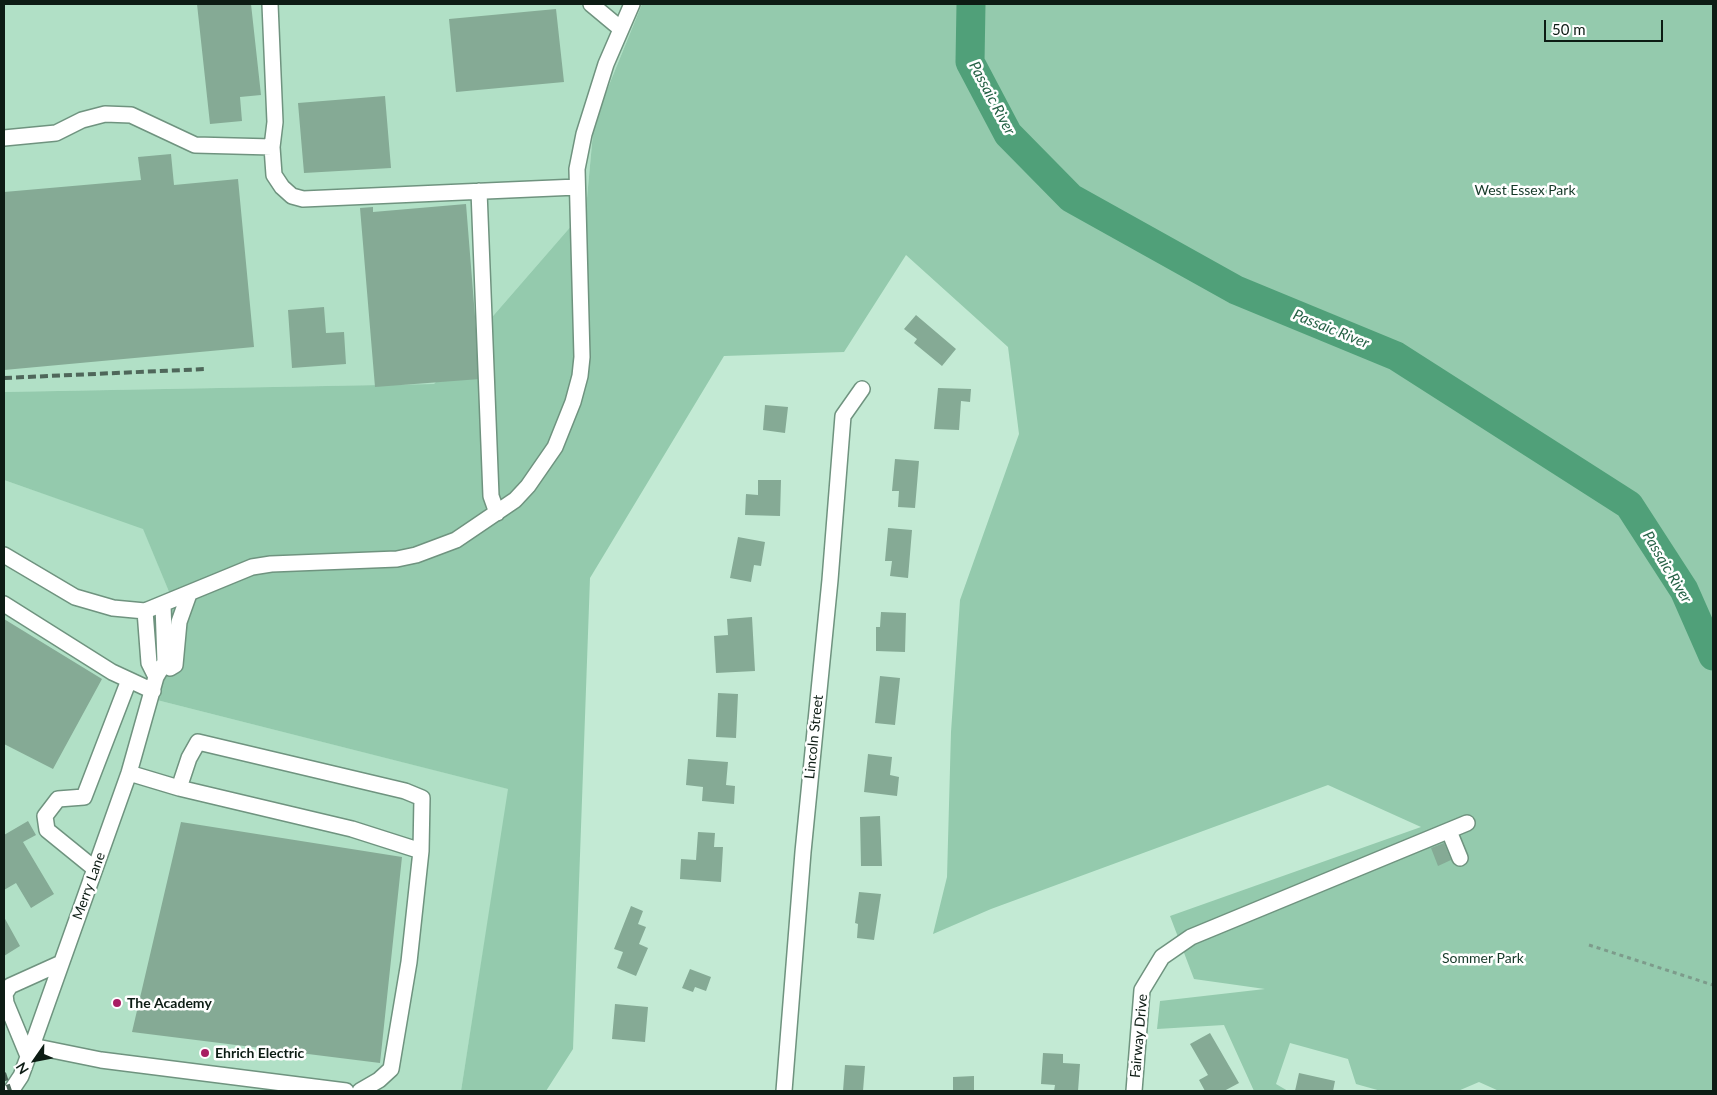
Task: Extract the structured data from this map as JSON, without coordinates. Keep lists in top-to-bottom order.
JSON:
{
  "streets": {
    "street": ["Lincoln Street", "Merry Lane", "Fairway Drive"]
  },
  "water": ["Passaic River"],
  "parks": ["West Essex Park", "Sommer Park"],
  "places": ["The Academy", "Ehrich Electric"],
  "scale_bar": "50 m",
  "north": "bottom left"
}
